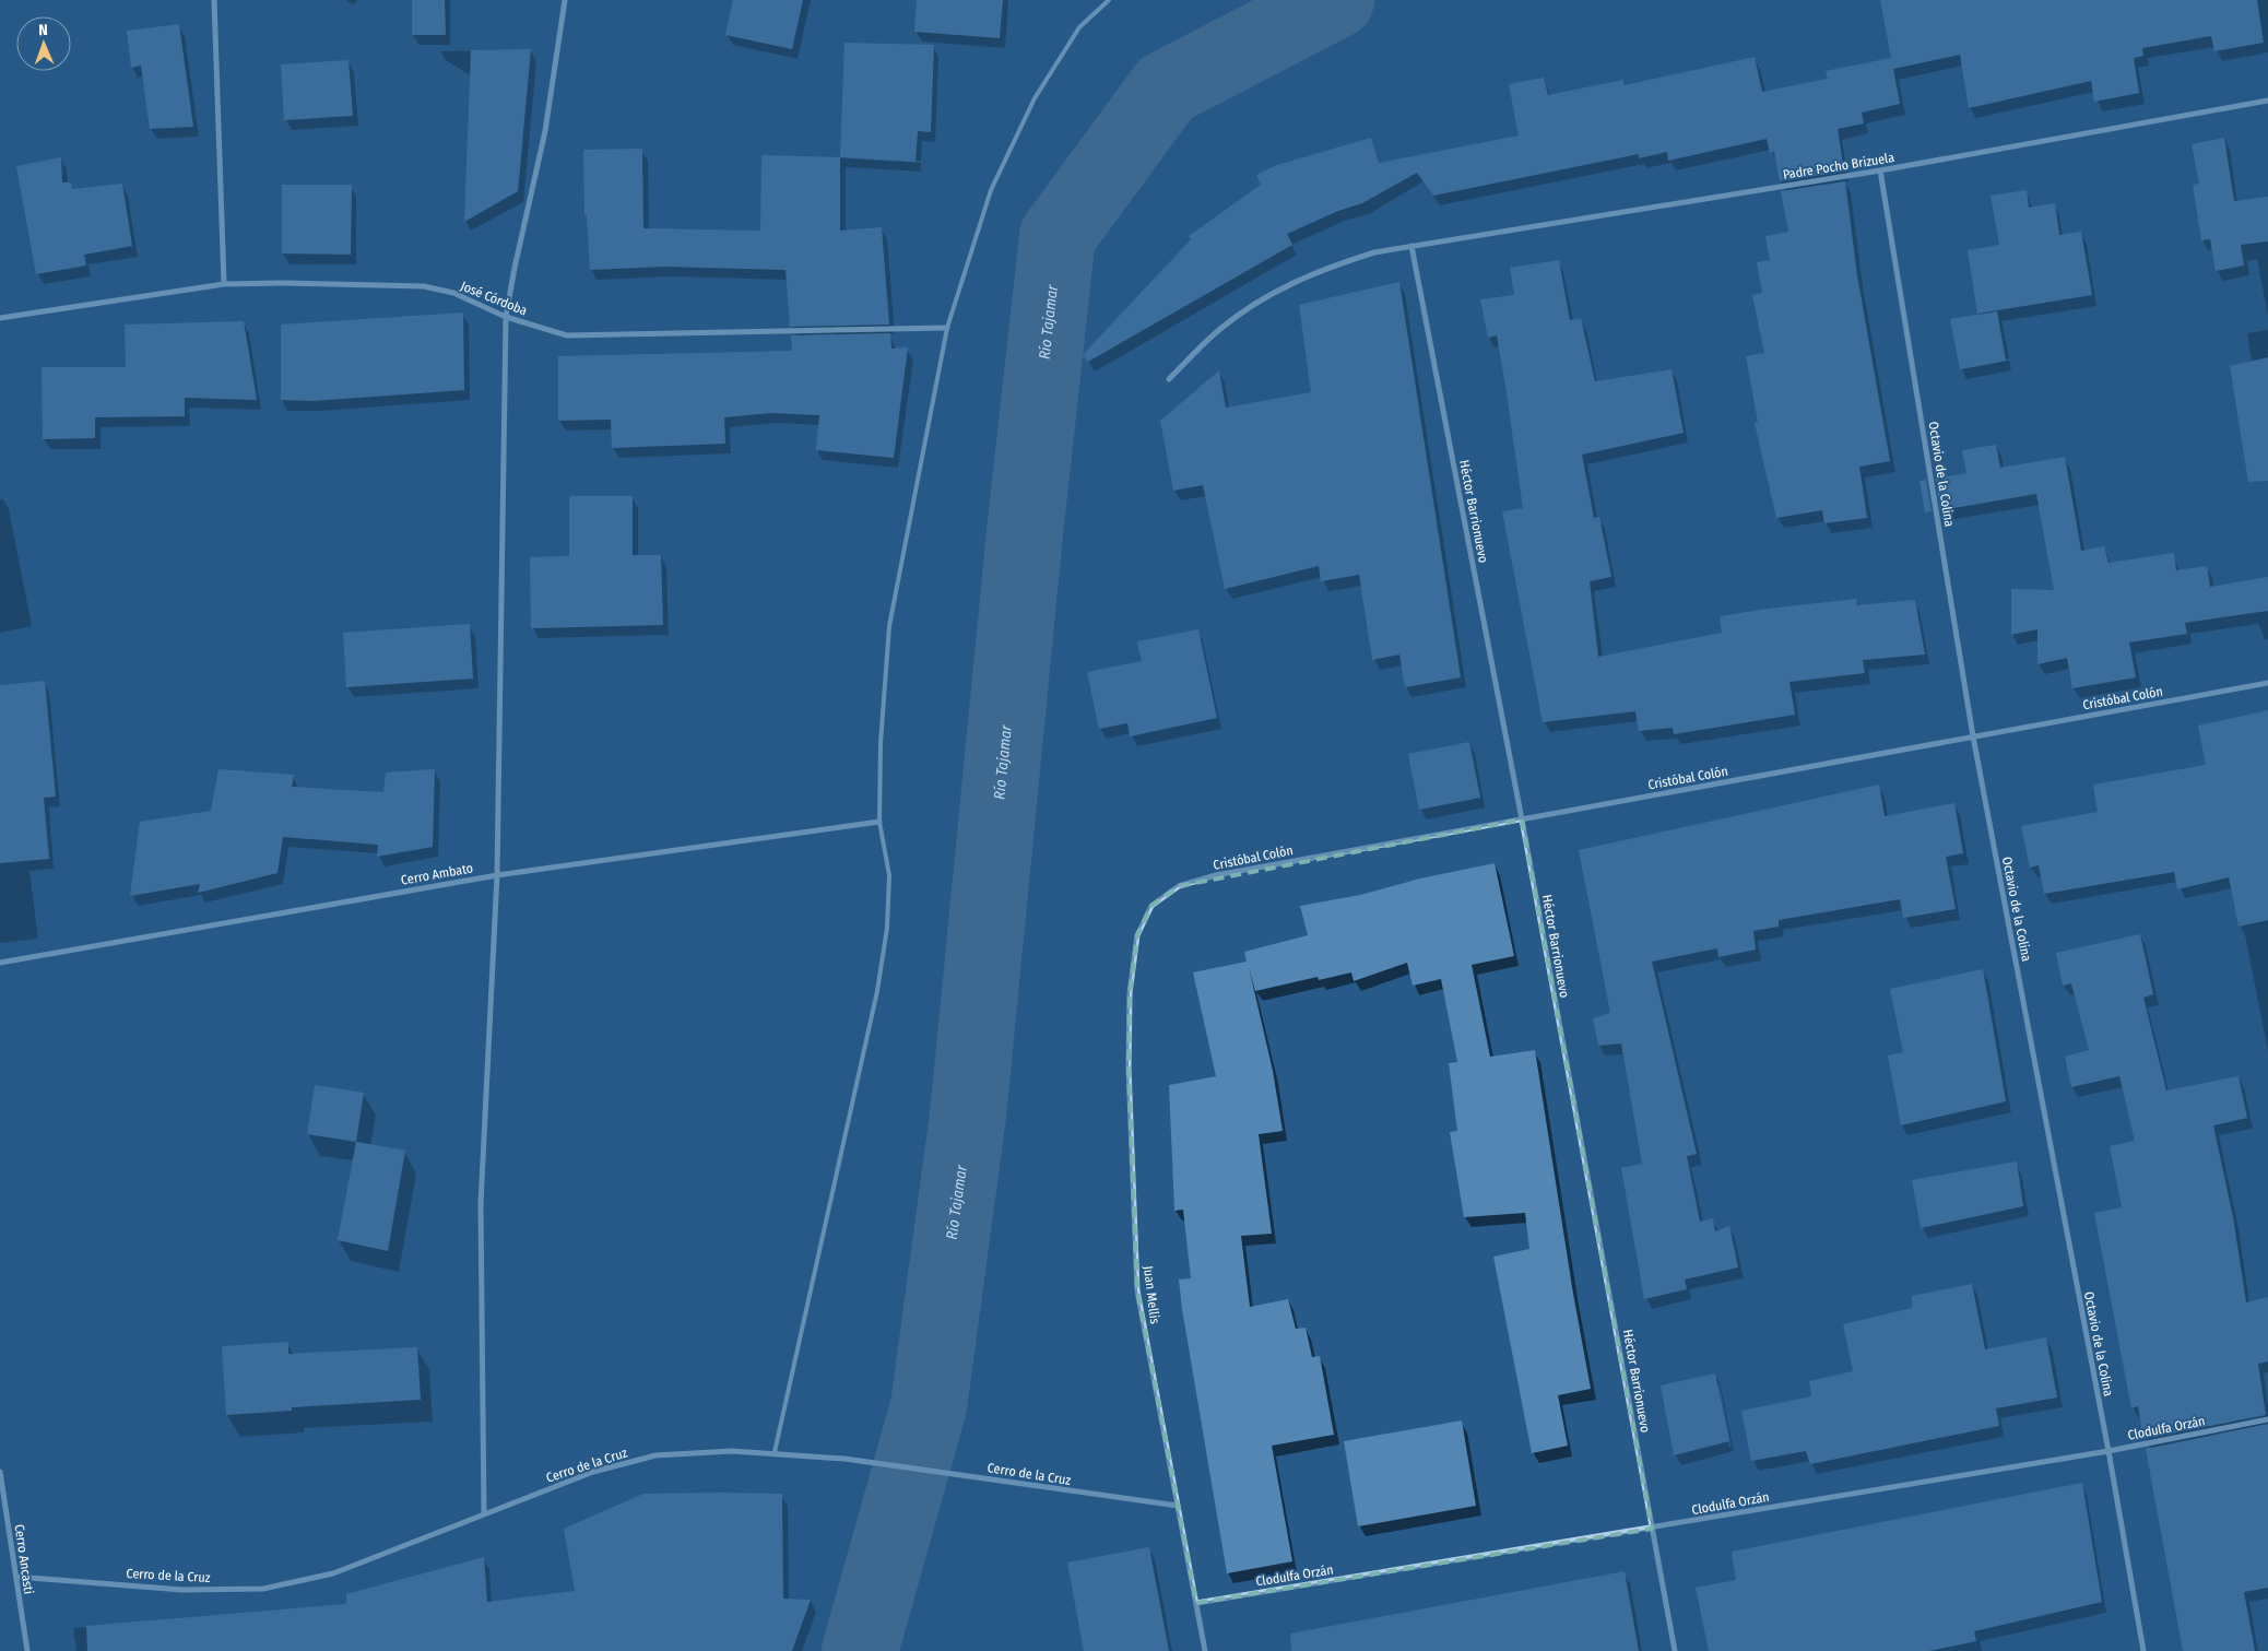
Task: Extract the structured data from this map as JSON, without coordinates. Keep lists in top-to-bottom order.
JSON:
{
  "streets": {
    "street": [
      "Padre Pocho Brizuela",
      "José Córdoba",
      "Octavio de la Colina",
      "Héctor Barrionuevo",
      "Cristóbal Colón",
      "Cerro Ambato",
      "Juan Mellis",
      "Clodulfa Orzán",
      "Cerro de la Cruz",
      "Cerro Ancasti"
    ]
  },
  "crossings": [
    ["Padre Pocho Brizuela", "Octavio de la Colina"],
    ["Padre Pocho Brizuela", "Héctor Barrionuevo"],
    ["Octavio de la Colina", "Cristóbal Colón"],
    ["Octavio de la Colina", "Clodulfa Orzán"],
    ["Héctor Barrionuevo", "Cristóbal Colón"],
    ["Héctor Barrionuevo", "Clodulfa Orzán"],
    ["Cristóbal Colón", "Juan Mellis"],
    ["Juan Mellis", "Clodulfa Orzán"],
    ["Juan Mellis", "Cerro de la Cruz"],
    ["Cerro de la Cruz", "Cerro Ancasti"]
  ],
  "water": ["Río Tajamar"],
  "north": "top"
}
